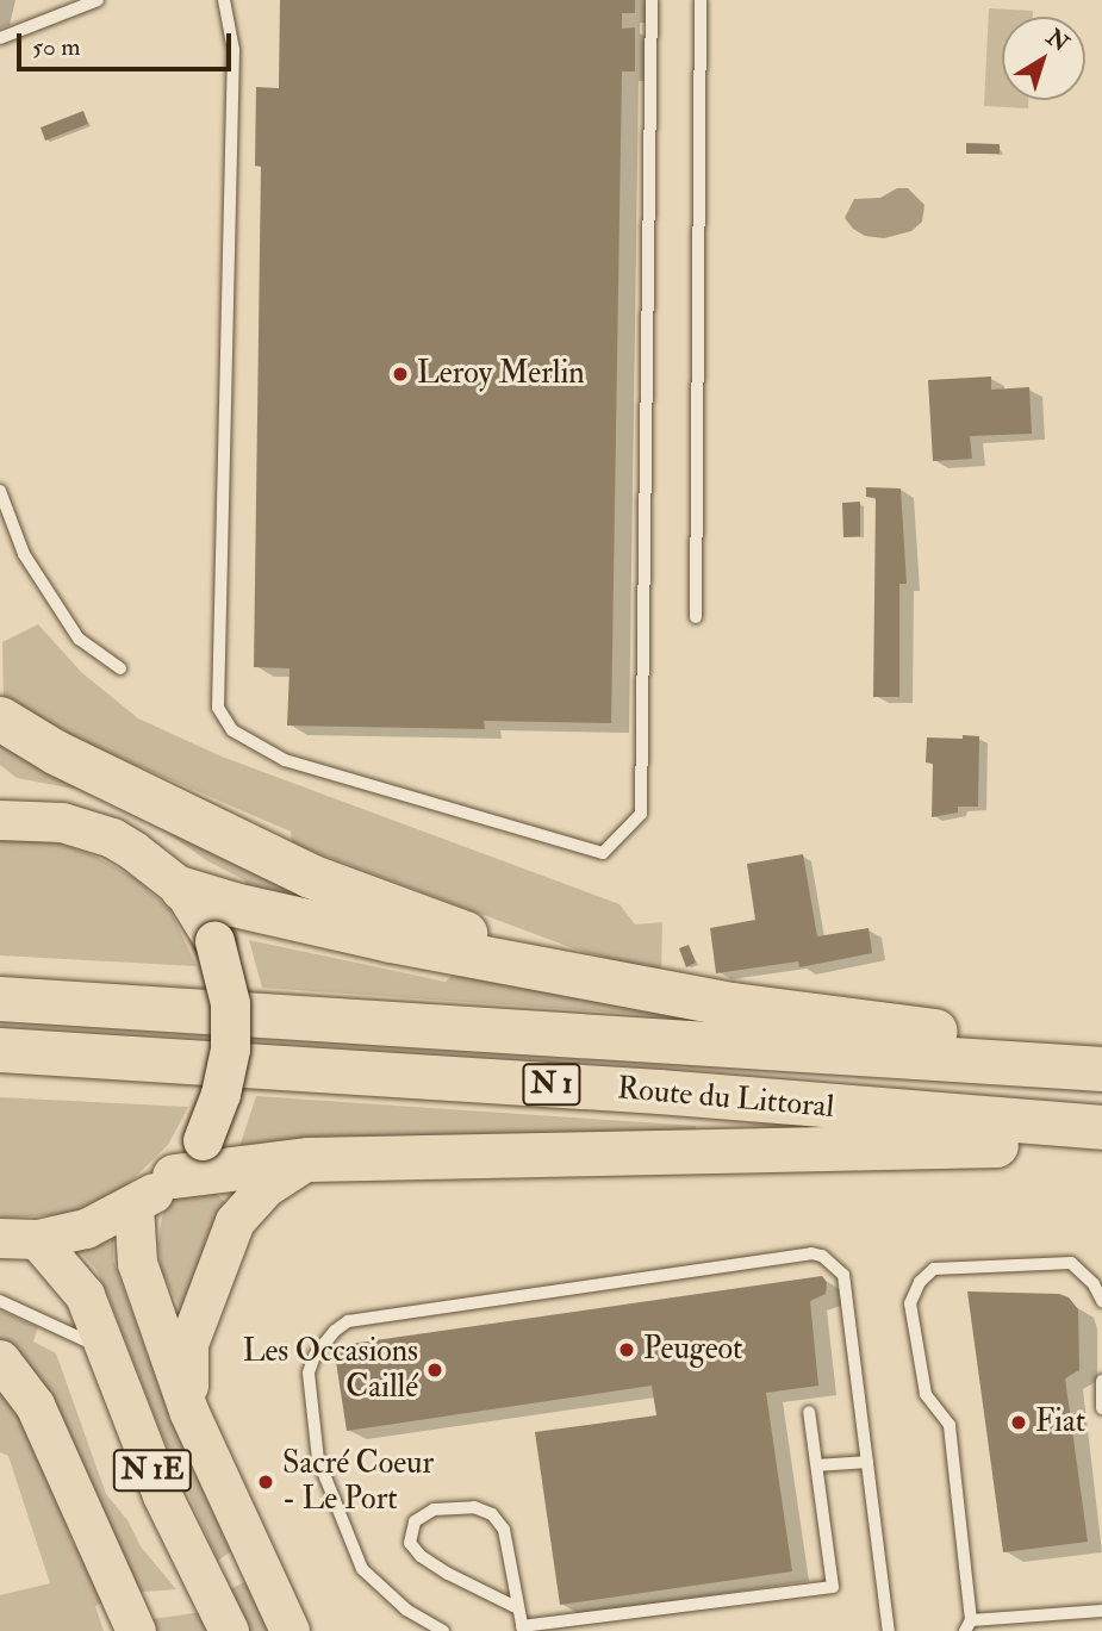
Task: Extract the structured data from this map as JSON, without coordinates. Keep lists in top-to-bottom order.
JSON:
{
  "streets": {
    "highway": ["N 1", "Route du Littoral"],
    "main road": ["N 1E"]
  },
  "places": [
    "Leroy Merlin",
    "Peugeot",
    "Les Occasions Caillé",
    "Fiat",
    "Sacré Coeur - Le Port"
  ],
  "scale_bar": "50 m",
  "north": "top right"
}
